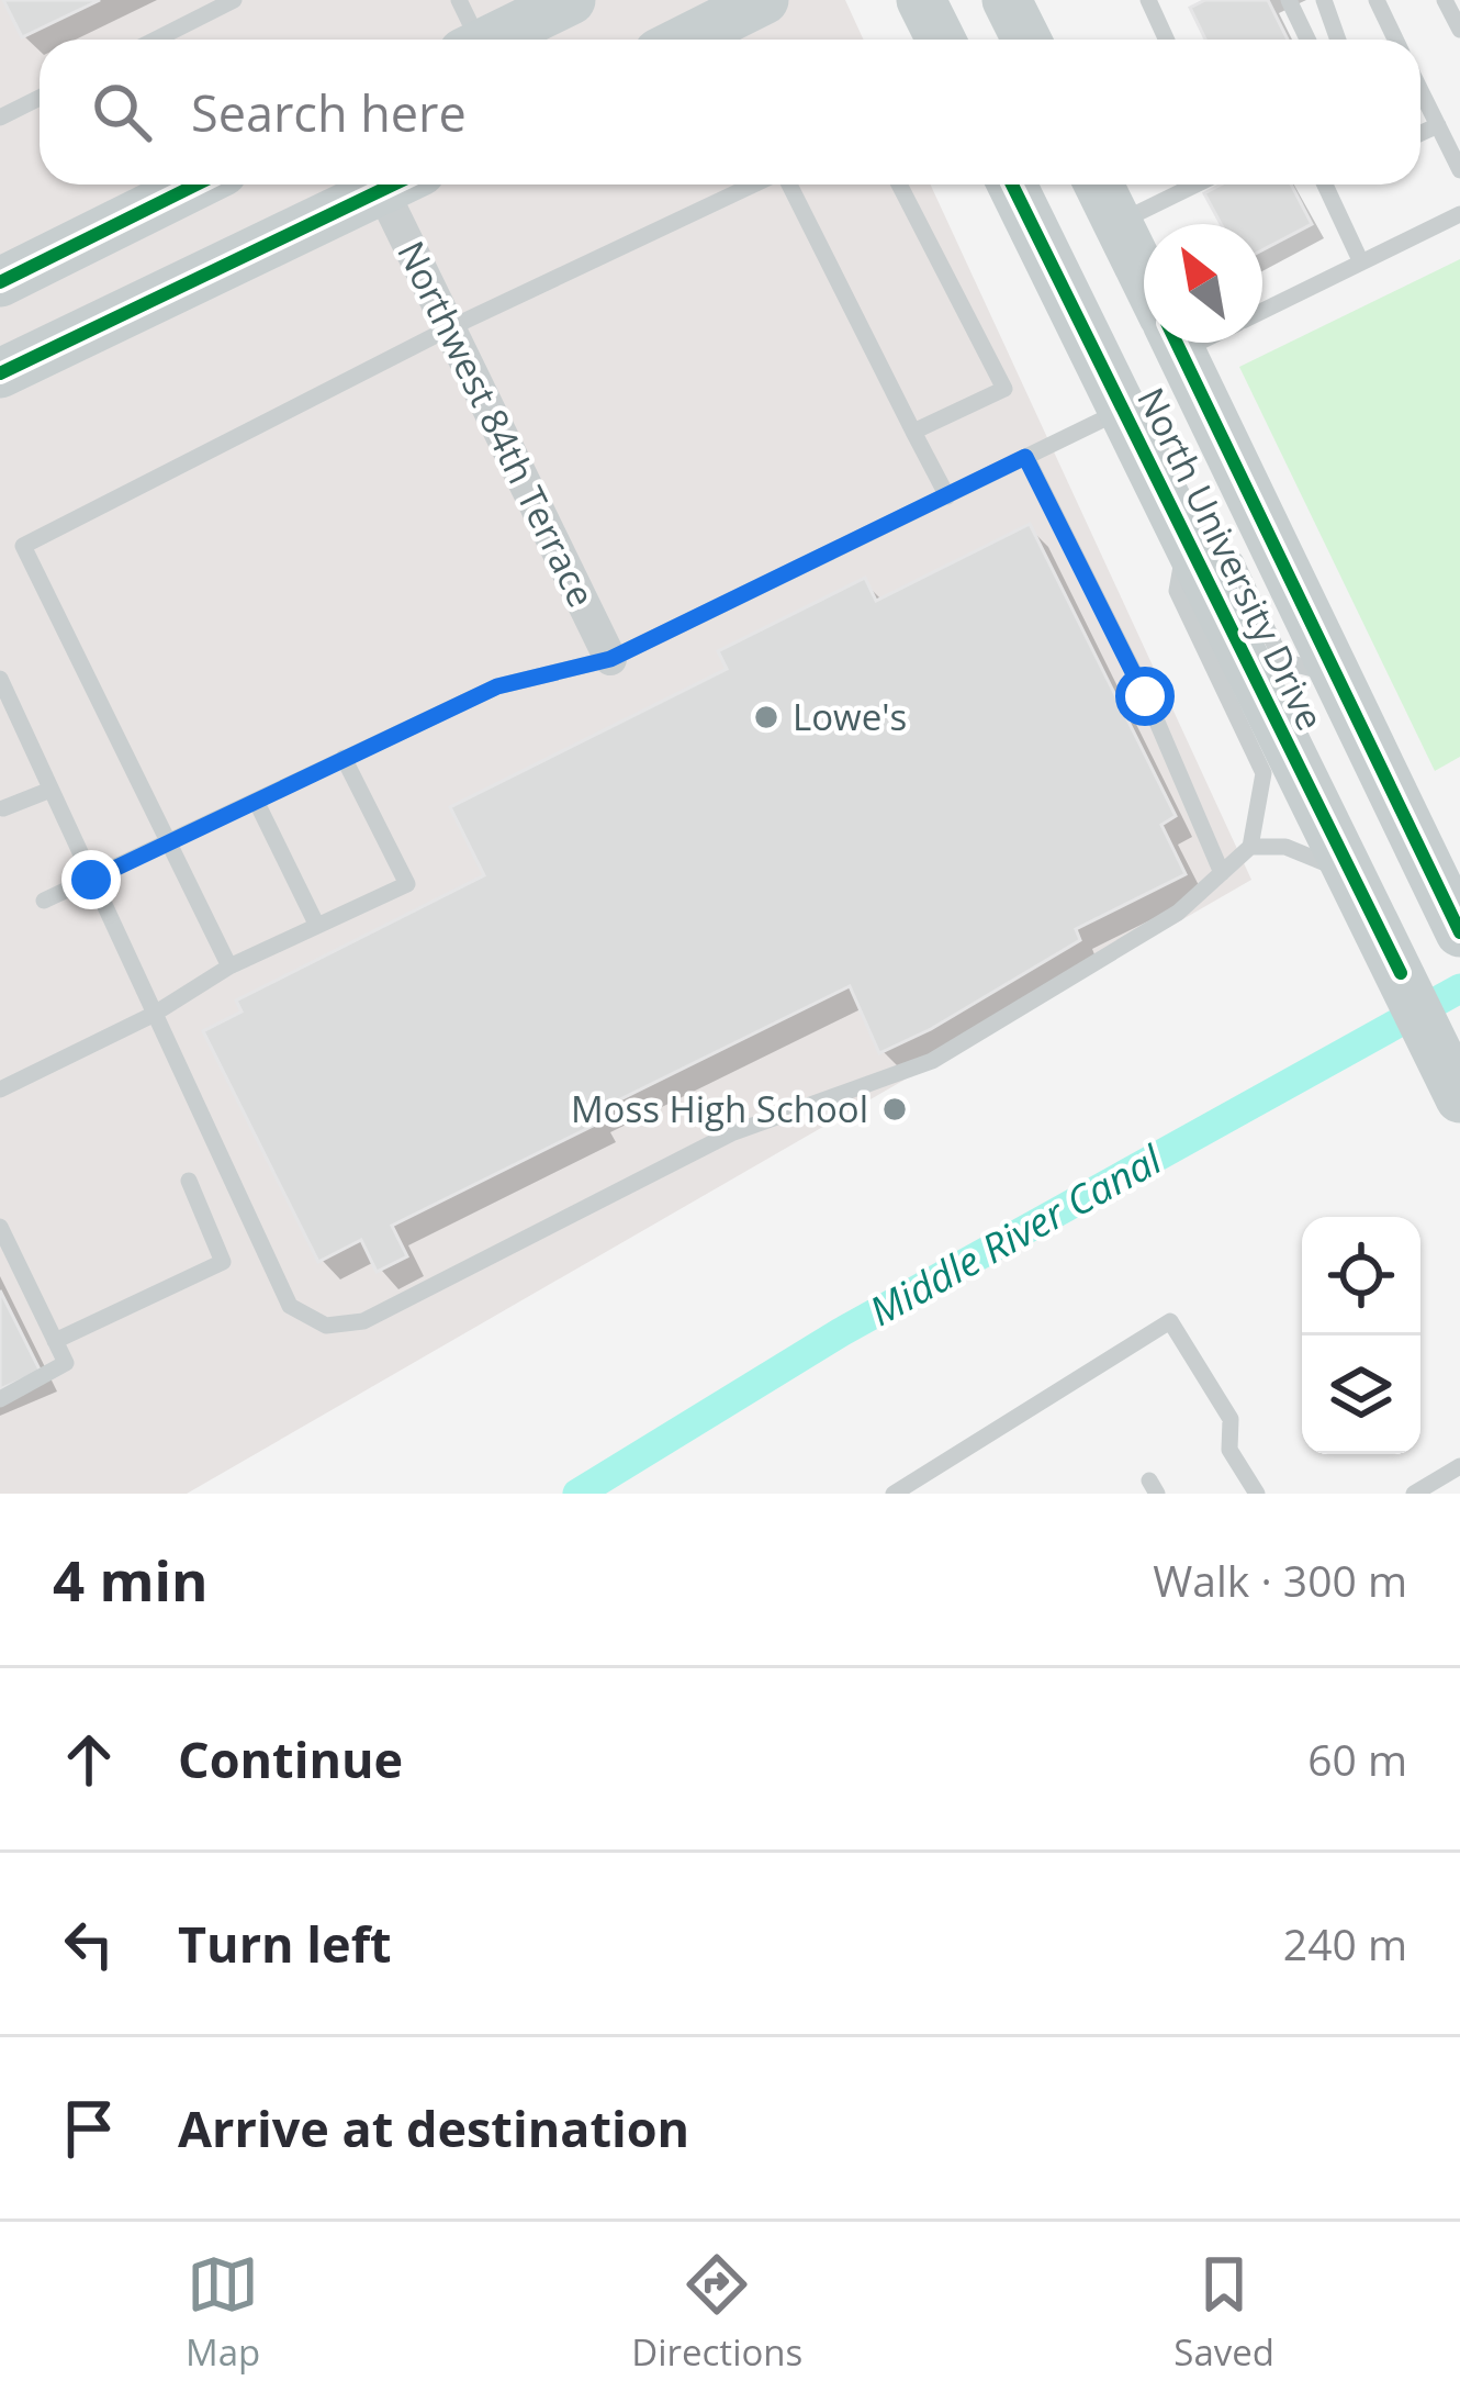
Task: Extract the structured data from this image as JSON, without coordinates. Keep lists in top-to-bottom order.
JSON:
{
  "streets": {
    "main road": ["North University Drive"],
    "street": ["Northwest 84th Terrace"]
  },
  "water": ["Middle River Canal"],
  "places": ["Lowe's", "Moss High School"],
  "north": "top left",
  "page": {
    "search": "Search here",
    "heading": ["4 min", "Walk · 300 m"],
    "list": [
      ["Continue", "60 m"],
      ["Turn left", "240 m"],
      "Arrive at destination"
    ],
    "nav": ["Map", "Directions", "Saved"]
  }
}
